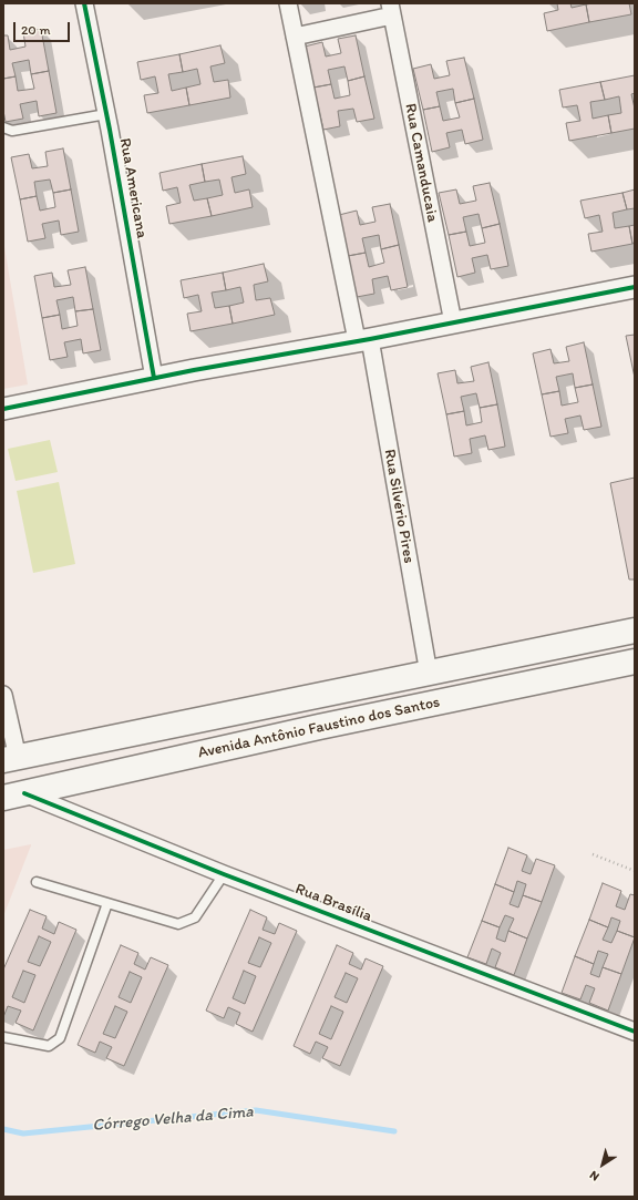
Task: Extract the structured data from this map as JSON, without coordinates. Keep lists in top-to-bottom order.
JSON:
{
  "streets": {
    "main road": ["Avenida Antônio Faustino dos Santos"],
    "street": [
      "Rua Camanducaia",
      "Rua Americana",
      "Rua Silvério Pires",
      "Rua Brasília"
    ]
  },
  "crossings": [
    ["Rua Silvério Pires", "Avenida Antônio Faustino dos Santos"],
    ["Avenida Antônio Faustino dos Santos", "Rua Brasília"]
  ],
  "water": ["Córrego Velha da Cima"],
  "scale_bar": "20 m",
  "north": "bottom left"
}
